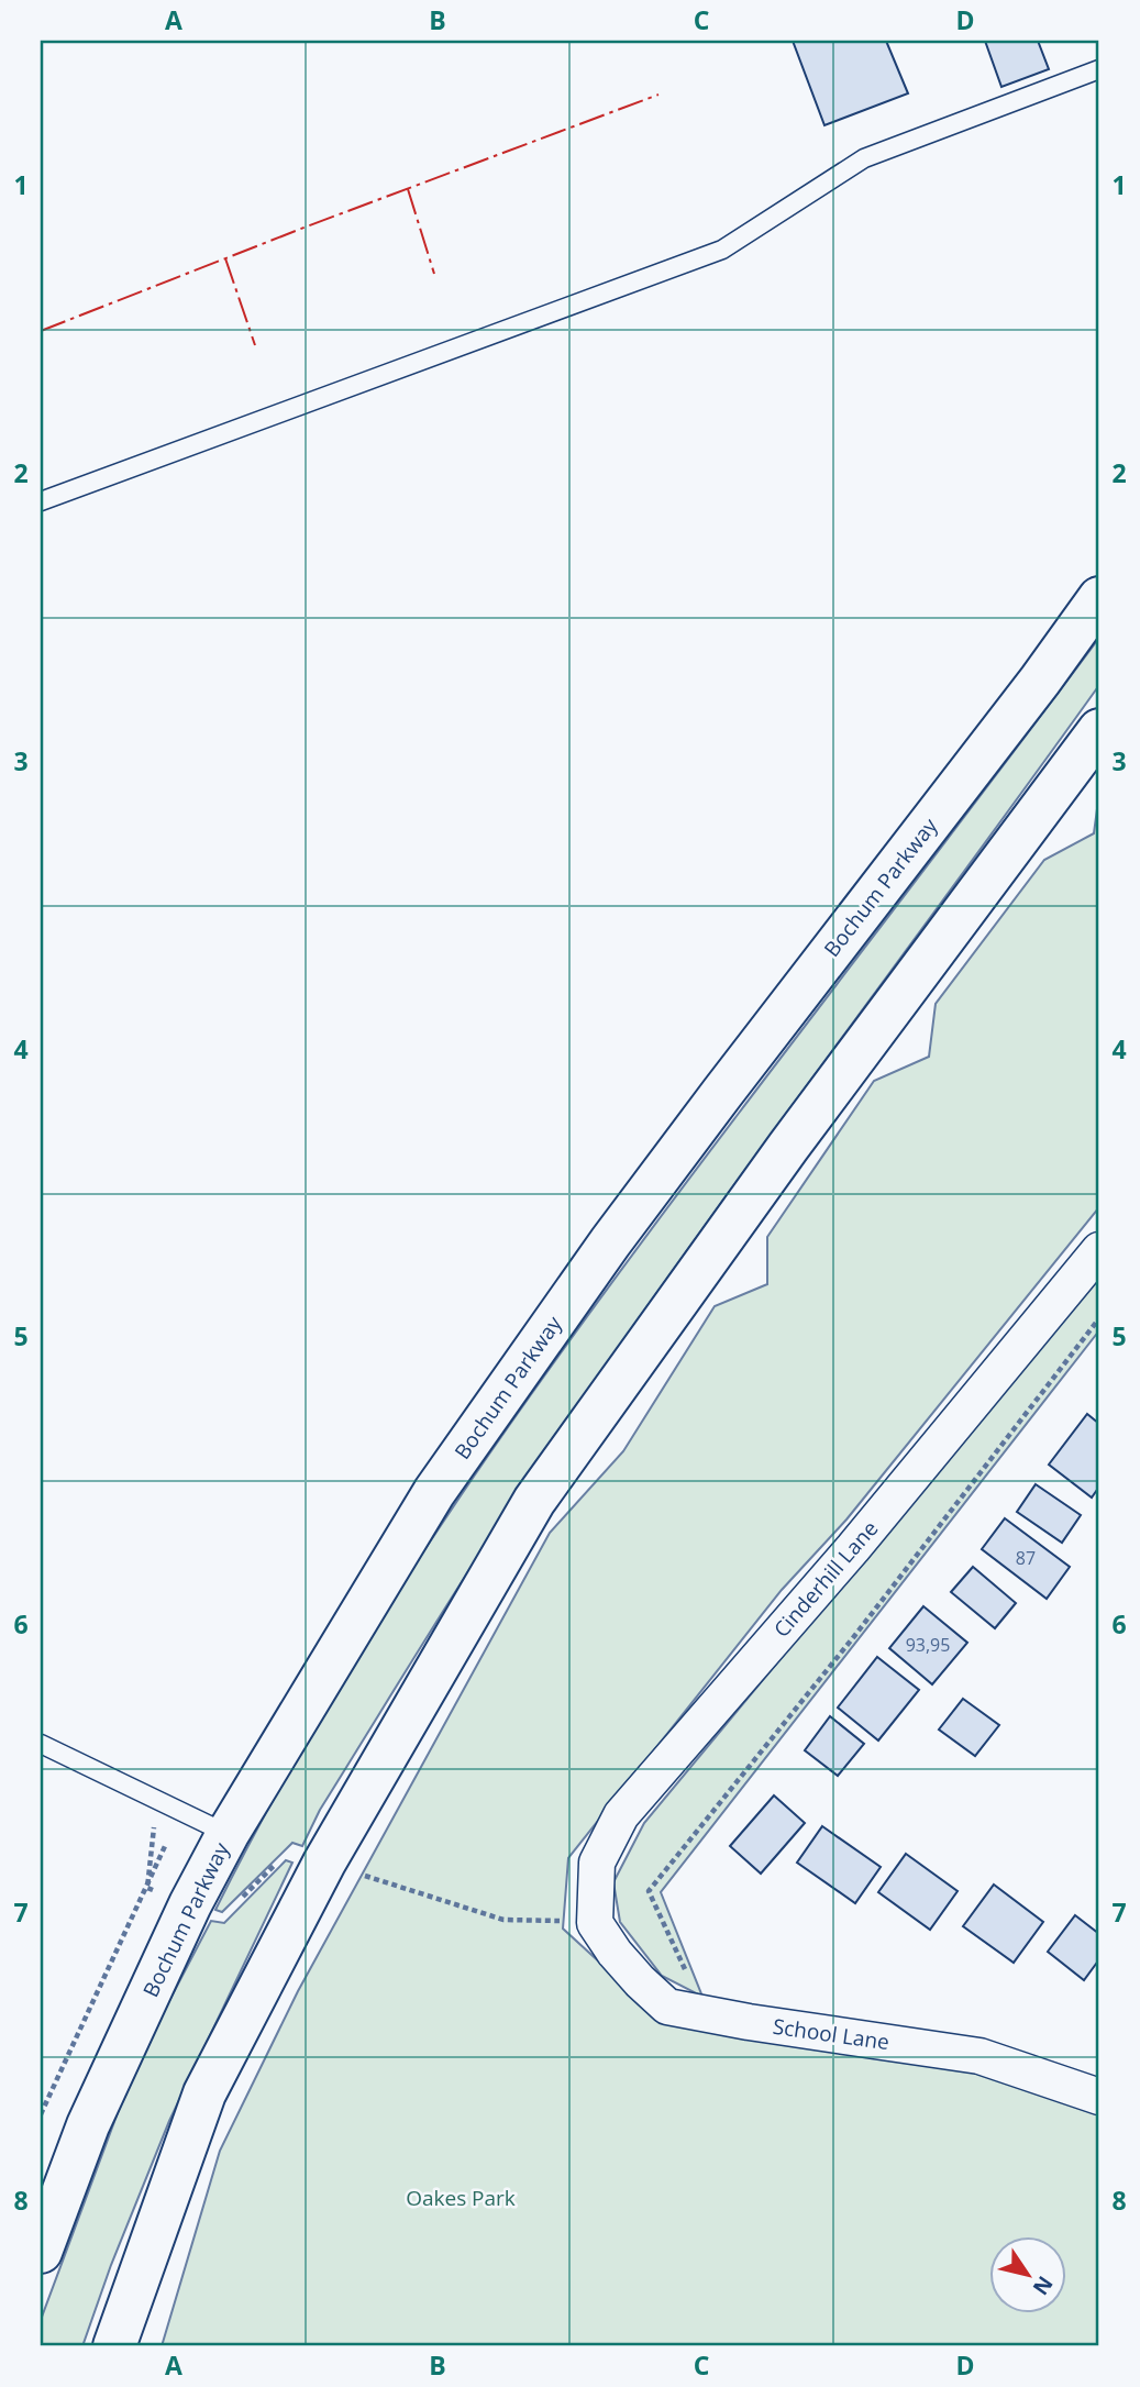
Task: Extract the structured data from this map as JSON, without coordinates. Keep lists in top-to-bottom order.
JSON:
{
  "streets": {
    "highway": ["Bochum Parkway"],
    "street": ["Cinderhill Lane", "School Lane"]
  },
  "crossings": [
    ["Cinderhill Lane", "School Lane"]
  ],
  "parks": ["Oakes Park"],
  "house_numbers": ["87", "93,95"],
  "north": "bottom right",
  "grid": {
    "columns": [
      "A",
      "B",
      "C",
      "D"
    ],
    "rows": [
      "1",
      "2",
      "3",
      "4",
      "5",
      "6",
      "7",
      "8"
    ]
  }
}
